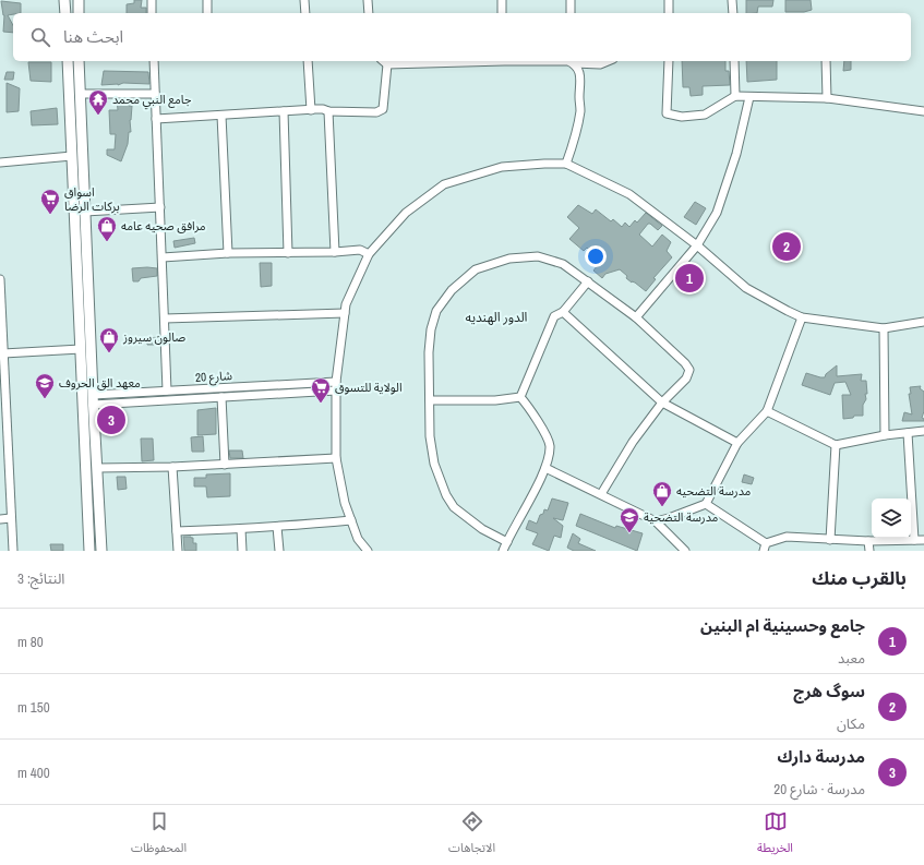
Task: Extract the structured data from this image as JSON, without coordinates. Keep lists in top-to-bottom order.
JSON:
{
  "streets": {
    "street": ["شارع 20"]
  },
  "districts": ["الدور الهنديه"],
  "places": {
    "temple": ["جامع النبي محمد"],
    "supermarket": ["اسواق بركات الرضا", "الولاية للتسوق"],
    "shop": ["مرافق صحيه عامه", "صالون سيروز", "مدرسة التضحيه"],
    "school or university": ["معهد الق الحروف", "مدرسة التضحية"]
  },
  "page": {
    "search": "ابحث هنا",
    "pins": ["2", "1", "3"],
    "heading": ["بالقرب منك", "النتائج: 3"],
    "list": [
      {
        "mark": "1",
        "name": "جامع وحسينية ام البنين",
        "note": "معبد",
        "value": "80 m"
      },
      {
        "mark": "2",
        "name": "سوگ هرج",
        "note": "مكان",
        "value": "150 m"
      },
      {
        "mark": "3",
        "name": "مدرسة دارك",
        "note": "مدرسة · شارع 20",
        "value": "400 m"
      }
    ],
    "nav": ["الخريطة", "الاتجاهات", "المحفوظات"]
  }
}
